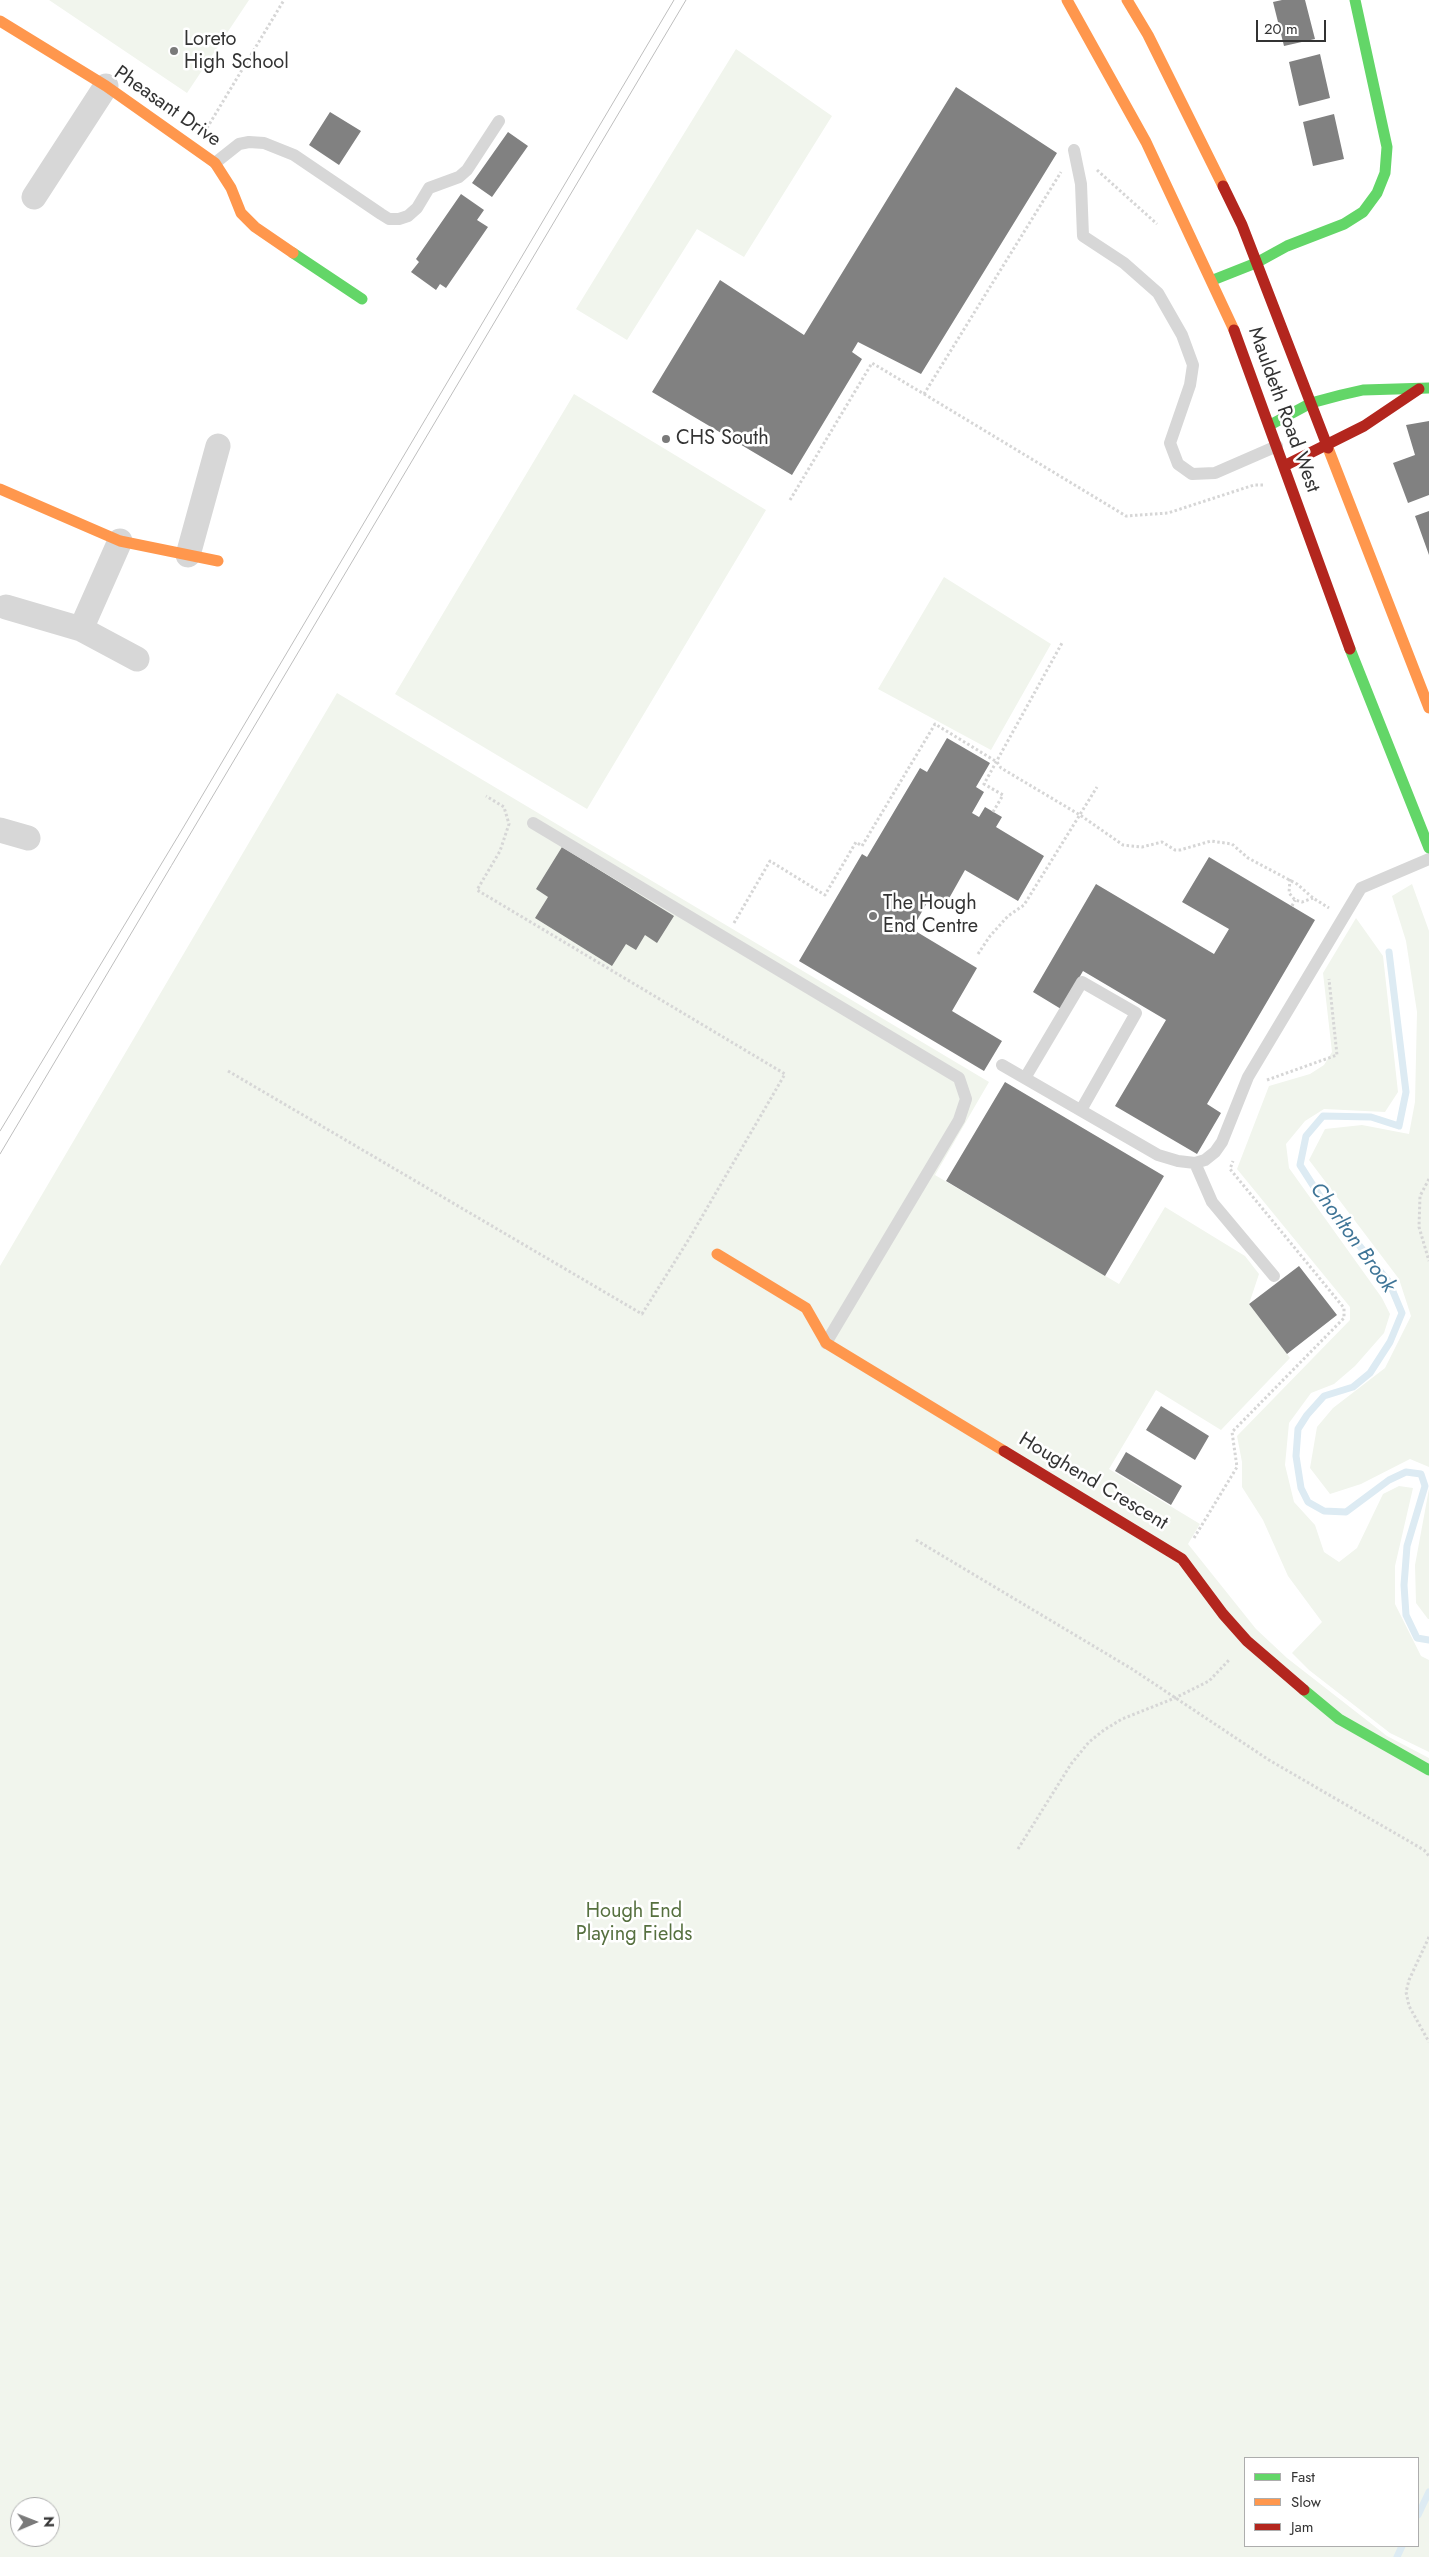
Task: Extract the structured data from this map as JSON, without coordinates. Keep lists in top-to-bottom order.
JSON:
{
  "streets": {
    "street": ["Pheasant Drive", "Mauldeth Road West", "Houghend Crescent"]
  },
  "water": ["Chorlton Brook"],
  "parks": ["Hough End Playing Fields"],
  "places": ["Loreto High School", "CHS South", "The Hough End Centre"],
  "legend": ["Fast", "Slow", "Jam"],
  "scale_bar": "20 m",
  "north": "right"
}
